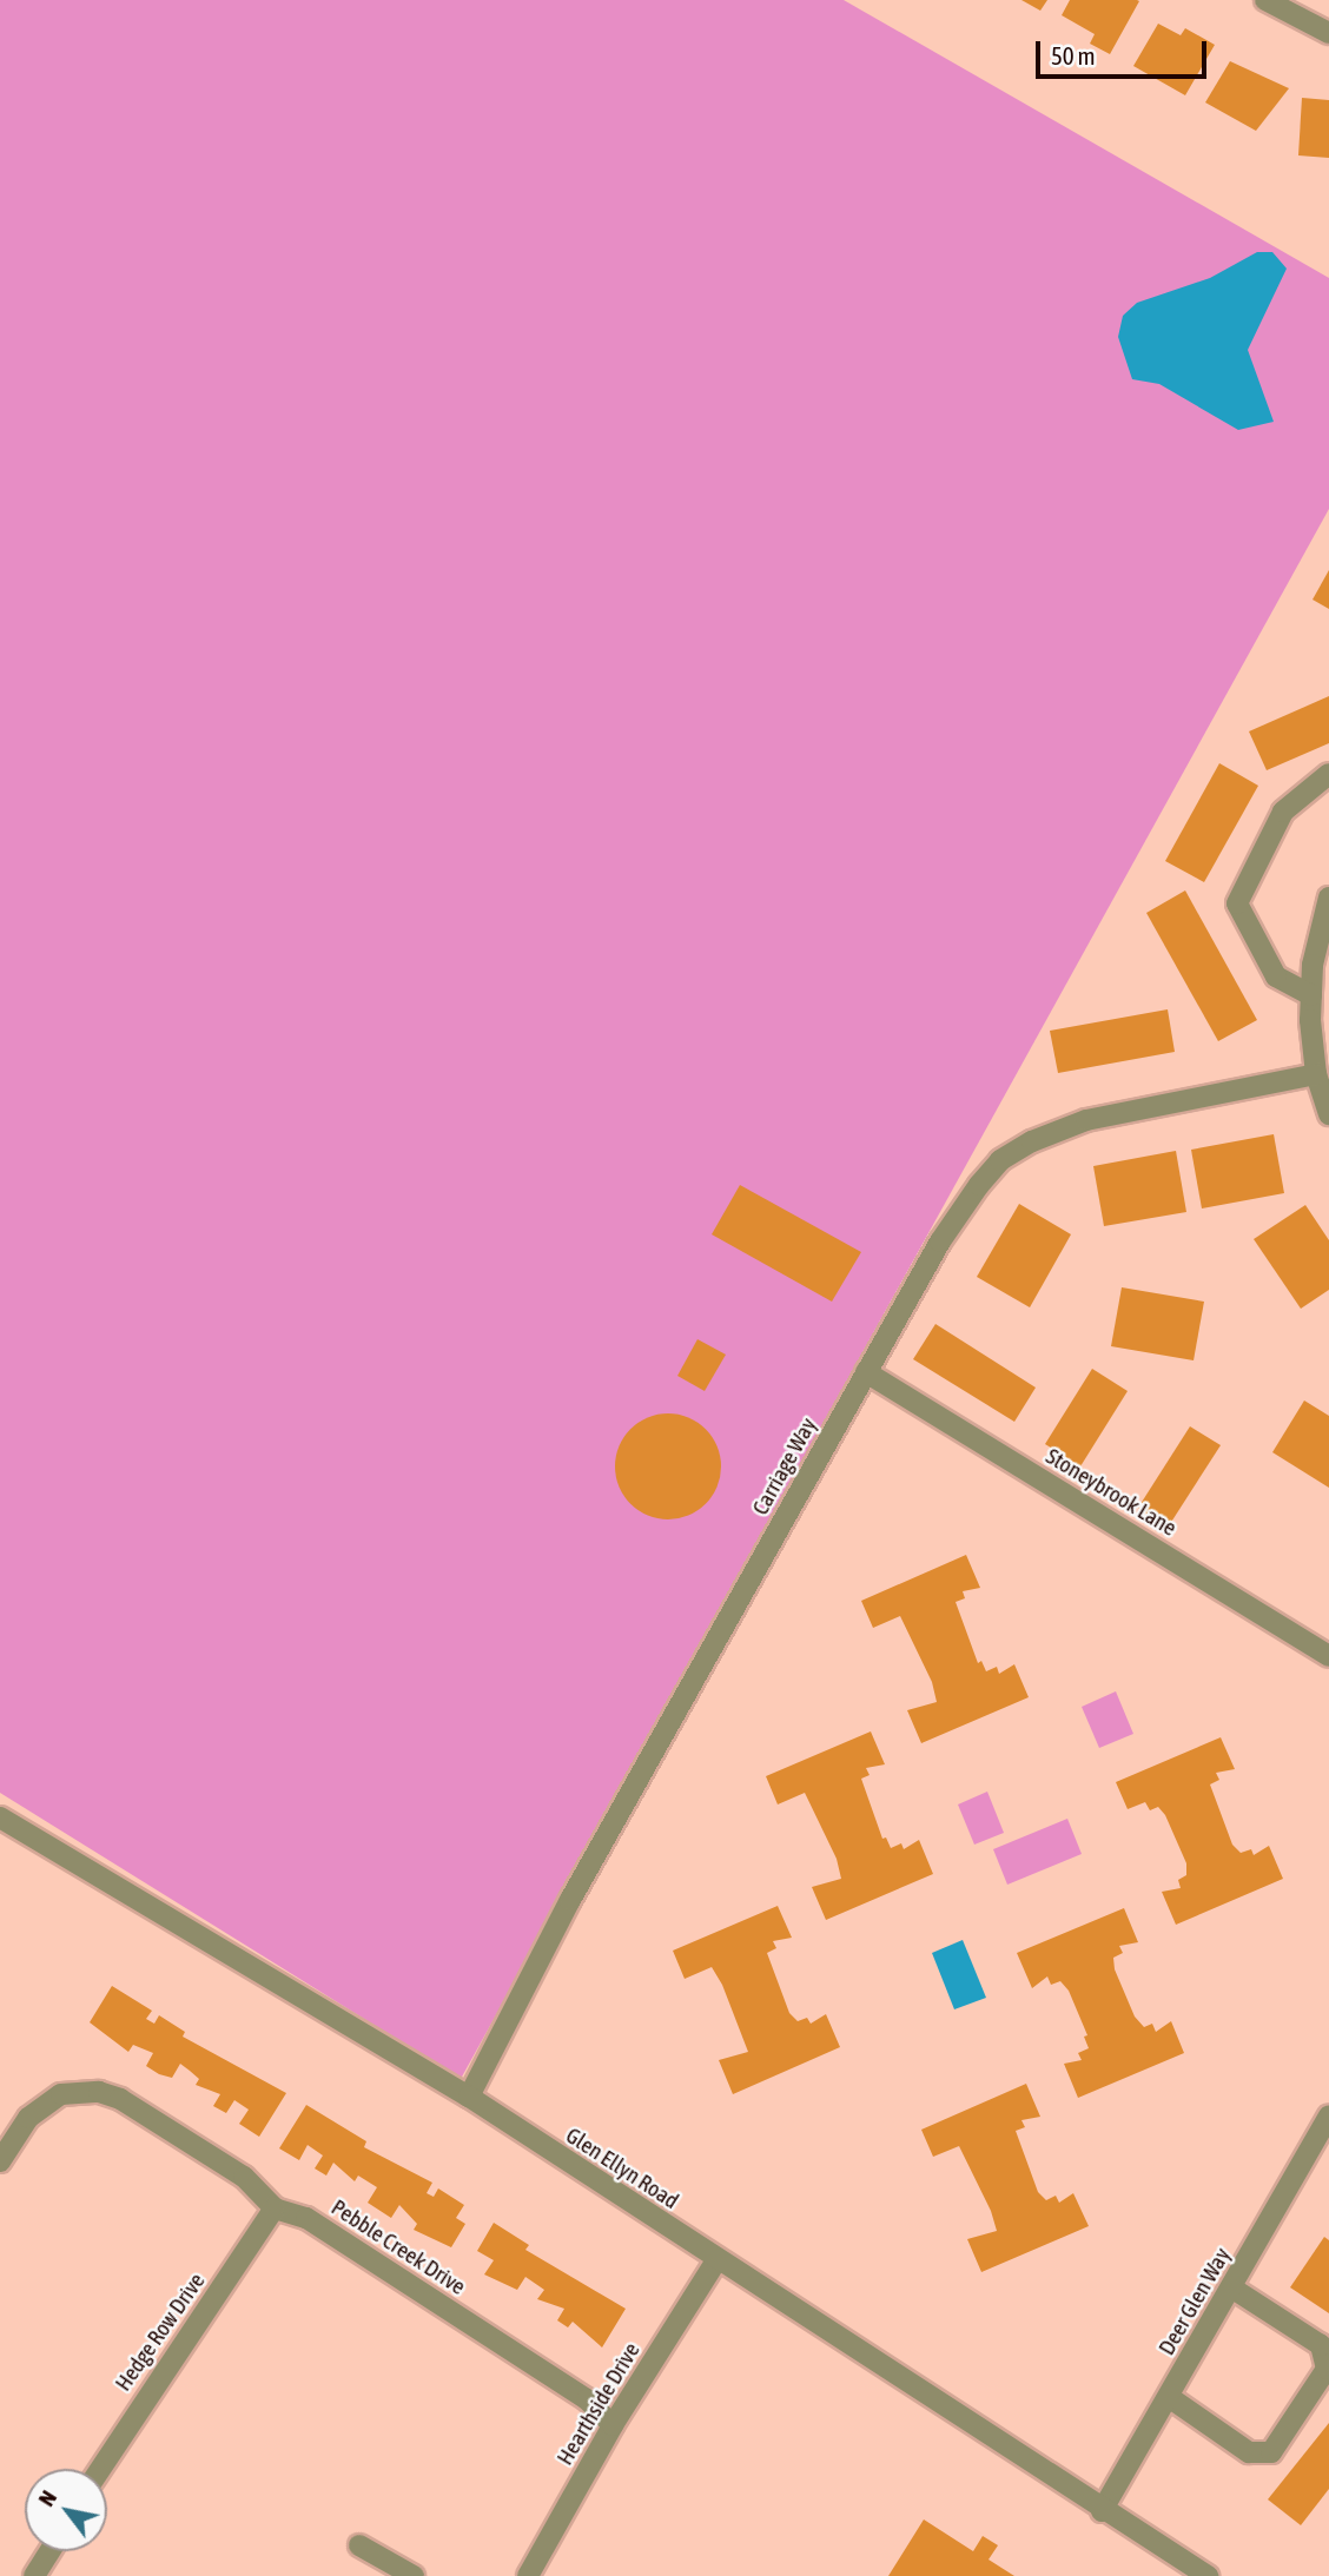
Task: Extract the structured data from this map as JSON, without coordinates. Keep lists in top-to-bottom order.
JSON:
{
  "streets": {
    "street": [
      "Carriage Way",
      "Stoneybrook Lane",
      "Glen Ellyn Road",
      "Pebble Creek Drive",
      "Deer Glen Way",
      "Hedge Row Drive",
      "Hearthside Drive"
    ]
  },
  "crossings": [
    ["Carriage Way", "Stoneybrook Lane"],
    ["Carriage Way", "Glen Ellyn Road"],
    ["Glen Ellyn Road", "Deer Glen Way"],
    ["Glen Ellyn Road", "Hearthside Drive"],
    ["Pebble Creek Drive", "Hedge Row Drive"],
    ["Pebble Creek Drive", "Hearthside Drive"]
  ],
  "scale_bar": "50 m",
  "north": "top left"
}
